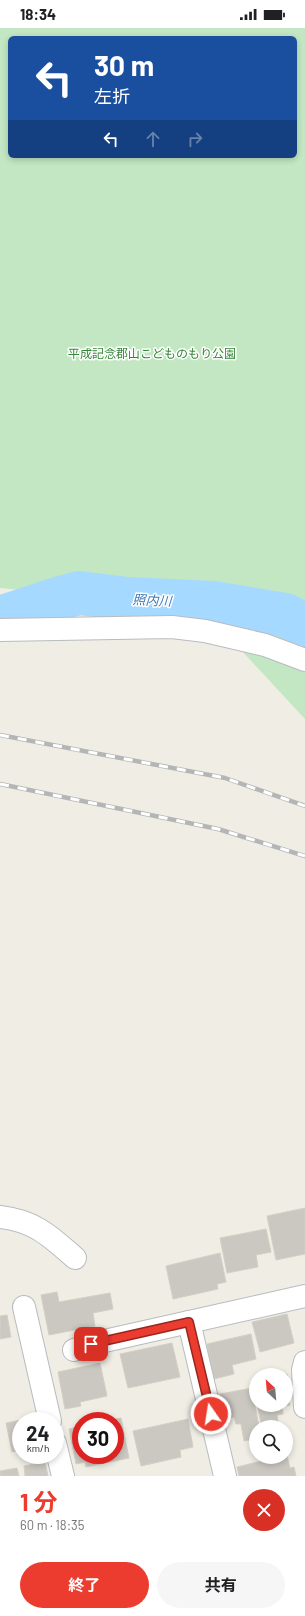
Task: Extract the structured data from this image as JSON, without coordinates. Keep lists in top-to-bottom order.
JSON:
{
  "water": ["照内川"],
  "parks": ["平成記念郡山こどものもり公園"],
  "north": "top left",
  "page": {
    "status": "18:34",
    "turn": ["30 m", "左折"],
    "speed": "24 km/h",
    "limit": "30",
    "heading": ["1 分", "60 m · 18:35"],
    "buttons": ["終了", "共有"]
  }
}
